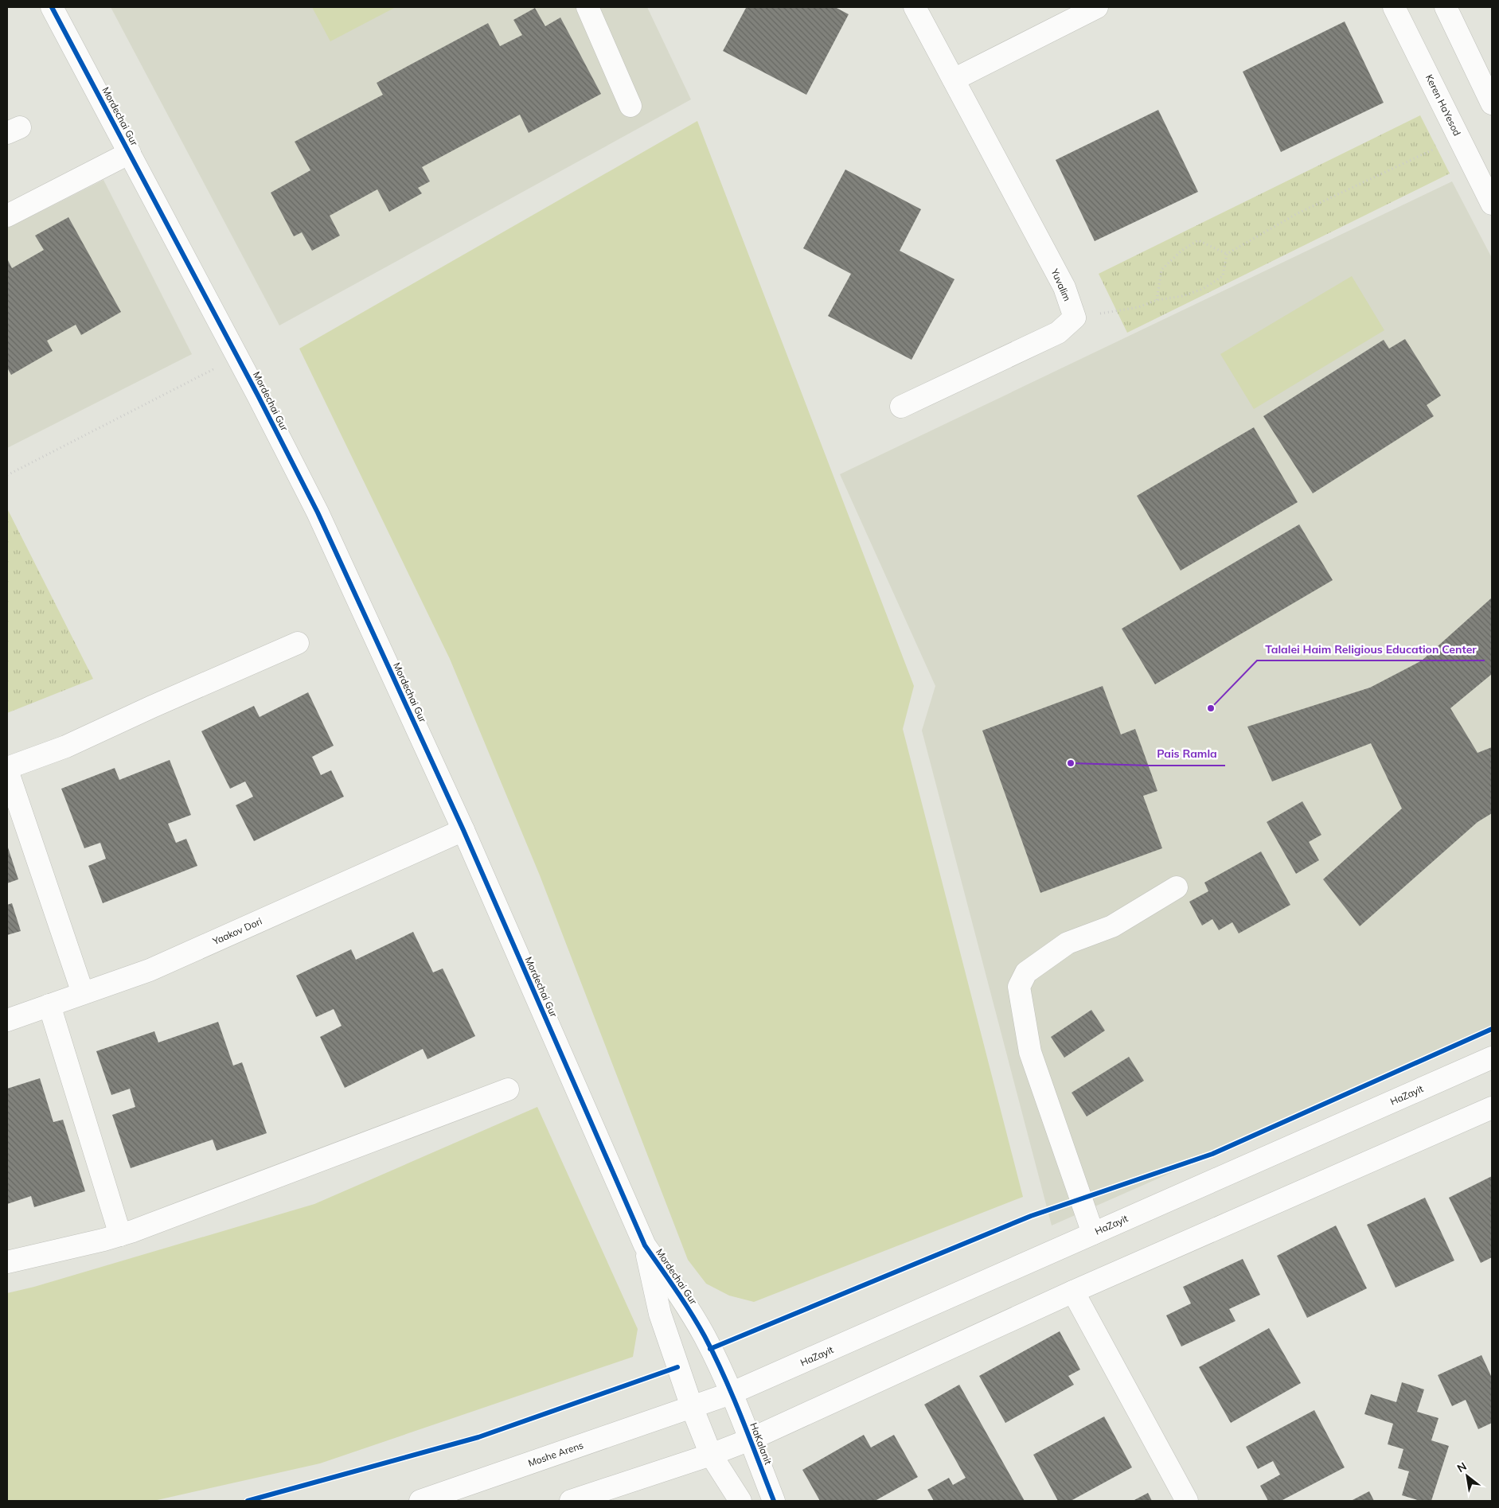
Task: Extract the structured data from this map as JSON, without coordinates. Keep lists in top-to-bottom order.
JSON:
{
  "streets": {
    "street": [
      "Keren HaYesod",
      "Mordechai Gur",
      "Yuvalim",
      "Yaakov Dori",
      "HaZayit",
      "HaKalanit",
      "Moshe Arens"
    ]
  },
  "crossings": [
    ["Mordechai Gur", "Yaakov Dori"],
    ["Mordechai Gur", "HaZayit"],
    ["Mordechai Gur", "HaKalanit"],
    ["Mordechai Gur", "Moshe Arens"],
    ["HaZayit", "HaKalanit"],
    ["HaZayit", "Moshe Arens"]
  ],
  "places": ["Talalei Haim Religious Education Center", "Pais Ramla"],
  "north": "top left"
}
